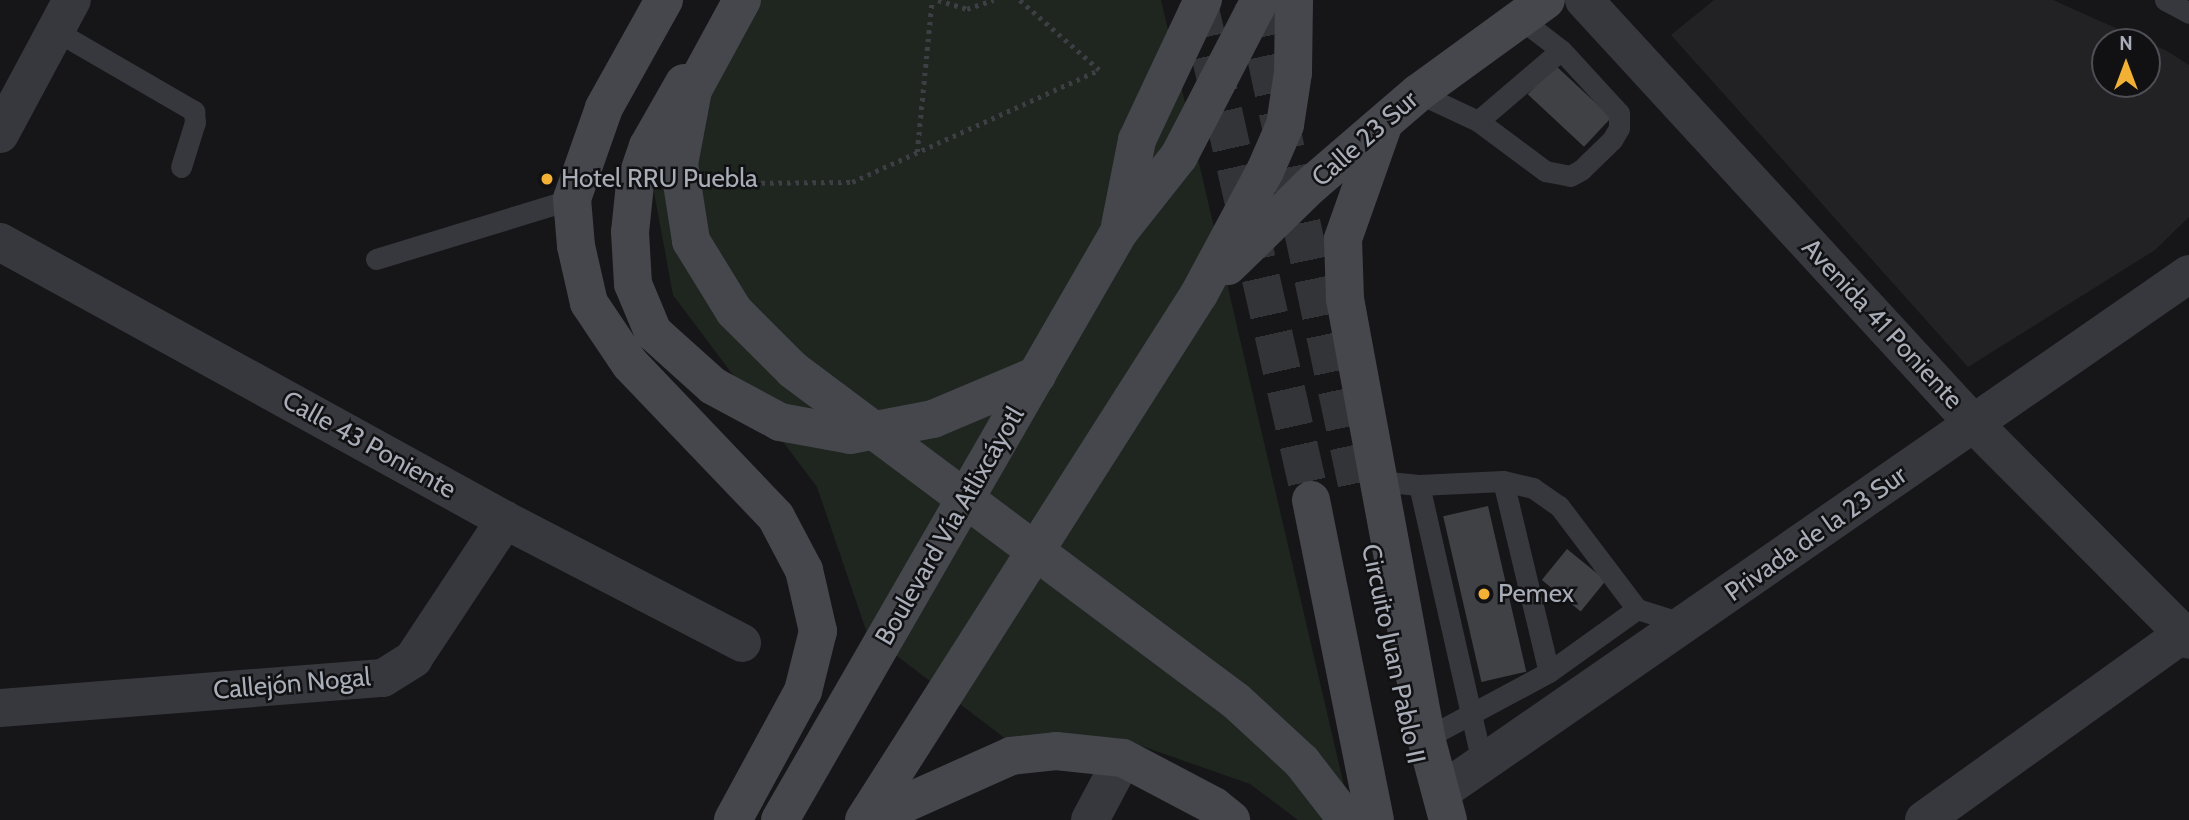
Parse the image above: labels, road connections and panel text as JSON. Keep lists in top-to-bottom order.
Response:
{
  "streets": {
    "main road": ["Calle 23 Sur", "Boulevard Vía Atlixcáyotl", "Circuito Juan Pablo II"],
    "street": [
      "Avenida 41 Poniente",
      "Calle 43 Poniente",
      "Privada de la 23 Sur",
      "Callejón Nogal"
    ]
  },
  "crossings": [
    ["Avenida 41 Poniente", "Privada de la 23 Sur"],
    ["Calle 43 Poniente", "Callejón Nogal"],
    ["Privada de la 23 Sur", "Circuito Juan Pablo II"]
  ],
  "places": ["Hotel RRU Puebla", "Pemex"],
  "north": "top"
}
